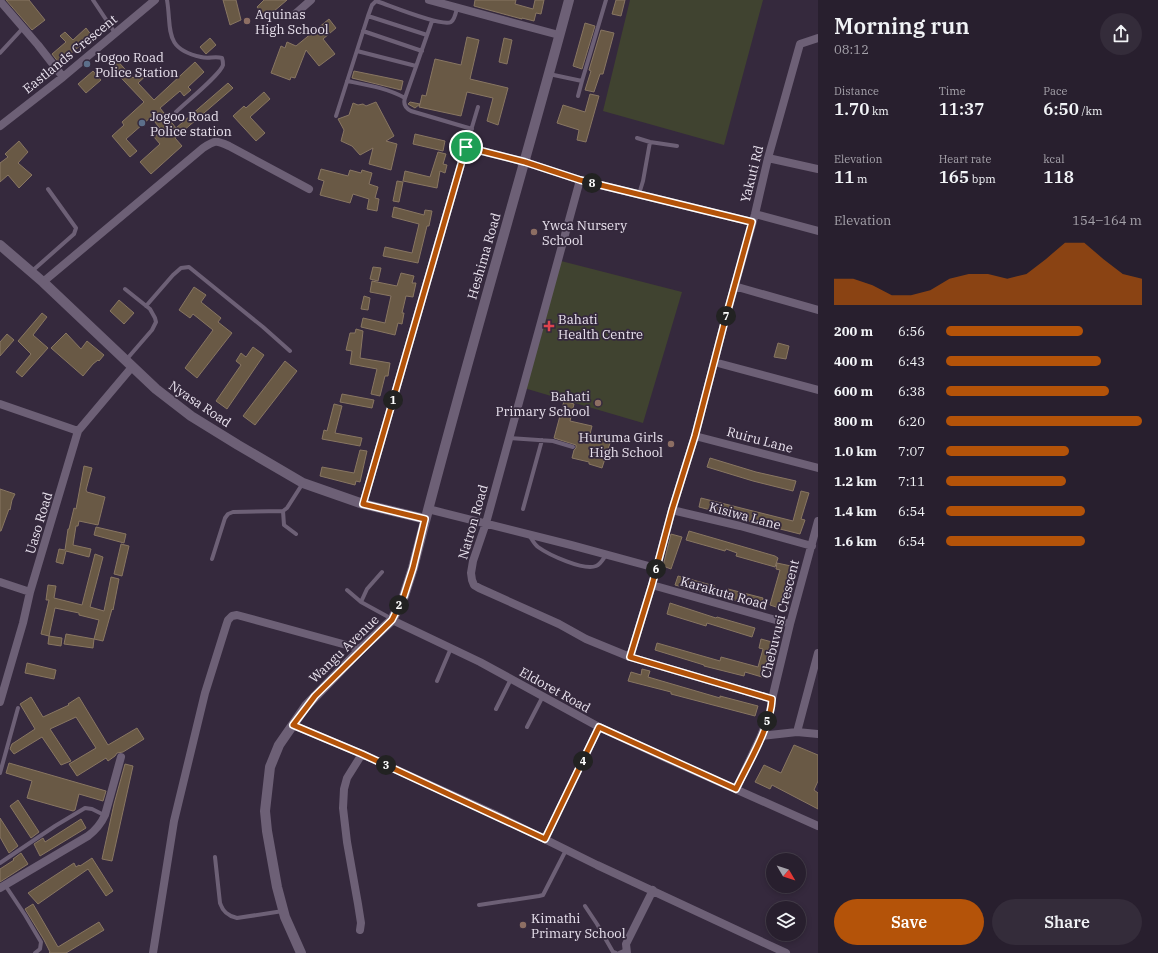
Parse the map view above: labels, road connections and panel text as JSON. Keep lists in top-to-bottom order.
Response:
{
  "streets": {
    "street": [
      "Eastlands Crescent",
      "Yakuti Rd",
      "Heshima Road",
      "Nyasa Road",
      "Ruiru Lane",
      "Kisiwa Lane",
      "Natron Road",
      "Uaso Road",
      "Karakuta Road",
      "Chebuvusi Crescent",
      "Wangu Avenue",
      "Eldoret Road"
    ]
  },
  "crossings": [
    ["Yakuti Rd", "Ruiru Lane"],
    ["Yakuti Rd", "Kisiwa Lane"],
    ["Yakuti Rd", "Natron Road"],
    ["Yakuti Rd", "Karakuta Road"],
    ["Heshima Road", "Nyasa Road"],
    ["Heshima Road", "Wangu Avenue"],
    ["Nyasa Road", "Uaso Road"],
    ["Nyasa Road", "Wangu Avenue"],
    ["Kisiwa Lane", "Chebuvusi Crescent"],
    ["Natron Road", "Chebuvusi Crescent"],
    ["Karakuta Road", "Chebuvusi Crescent"],
    ["Chebuvusi Crescent", "Eldoret Road"],
    ["Wangu Avenue", "Eldoret Road"]
  ],
  "places": {
    "other": [
      "Aquinas High School",
      "Jogoo Road Police Station",
      "Jogoo Road Police station",
      "Ywca Nursery School",
      "Bahati Primary School",
      "Huruma Girls High School",
      "Kimathi Primary School"
    ],
    "health": ["Bahati Health Centre"]
  },
  "north": "bottom right",
  "page": {
    "heading": ["Morning run", "08:12"],
    "stats": [
      ["Distance", "1.70 km"],
      ["Time", "11:37"],
      ["Pace", "6:50 /km"],
      ["Elevation", "11 m"],
      ["Heart rate", "165 bpm"],
      ["kcal", "118"]
    ],
    "pins": [
      "8",
      "7",
      "1",
      "6",
      "2",
      "5",
      "4",
      "3"
    ],
    "chart": ["Elevation", "154–164 m"],
    "list": [
      {
        "name": "200 m",
        "note": "6:56"
      },
      {
        "name": "400 m",
        "note": "6:43"
      },
      {
        "name": "600 m",
        "note": "6:38"
      },
      {
        "name": "800 m",
        "note": "6:20"
      },
      {
        "name": "1.0 km",
        "note": "7:07"
      },
      {
        "name": "1.2 km",
        "note": "7:11"
      },
      {
        "name": "1.4 km",
        "note": "6:54"
      },
      {
        "name": "1.6 km",
        "note": "6:54"
      }
    ],
    "buttons": ["Save", "Share"]
  }
}
